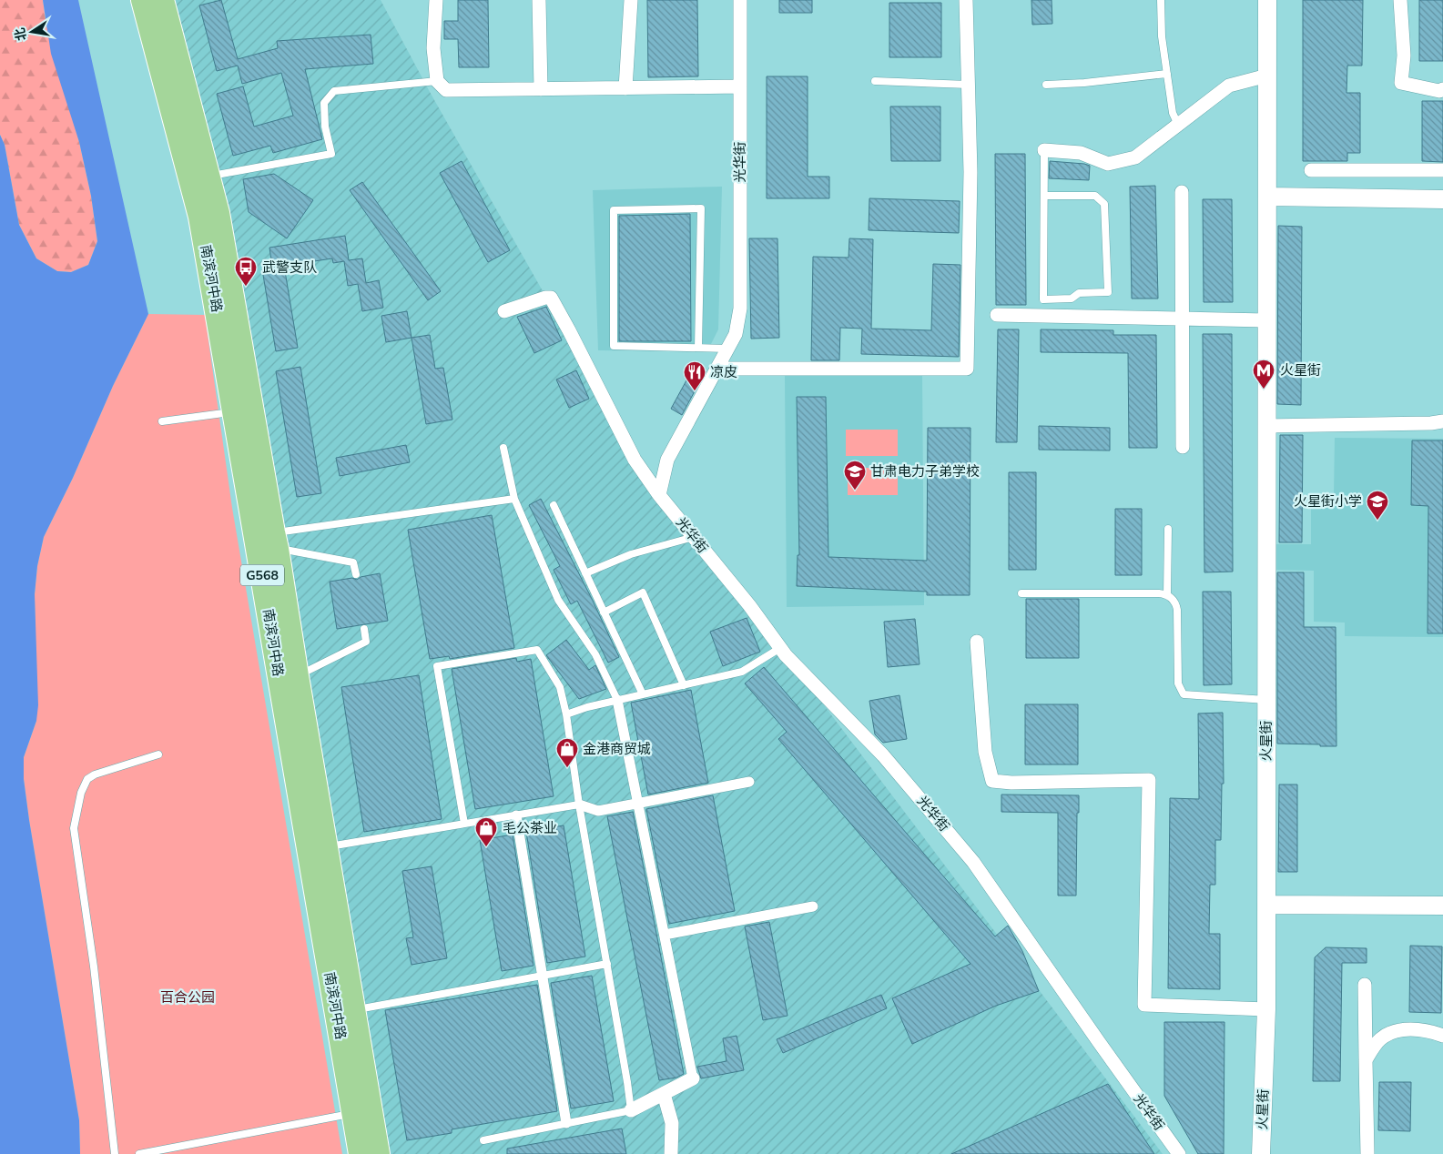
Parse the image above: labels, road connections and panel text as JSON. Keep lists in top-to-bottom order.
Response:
{
  "streets": {
    "highway": ["南滨河中路", "G568"],
    "street": ["光华街", "火星街"]
  },
  "parks": ["百合公园"],
  "places": {
    "bus stop": ["武警支队"],
    "metro station": ["火星街"],
    "restaurant": ["凉皮"],
    "school or university": ["甘肃电力子弟学校", "火星街小学"],
    "shop": ["金港商贸城", "毛公茶业"]
  },
  "north": "left"
}
